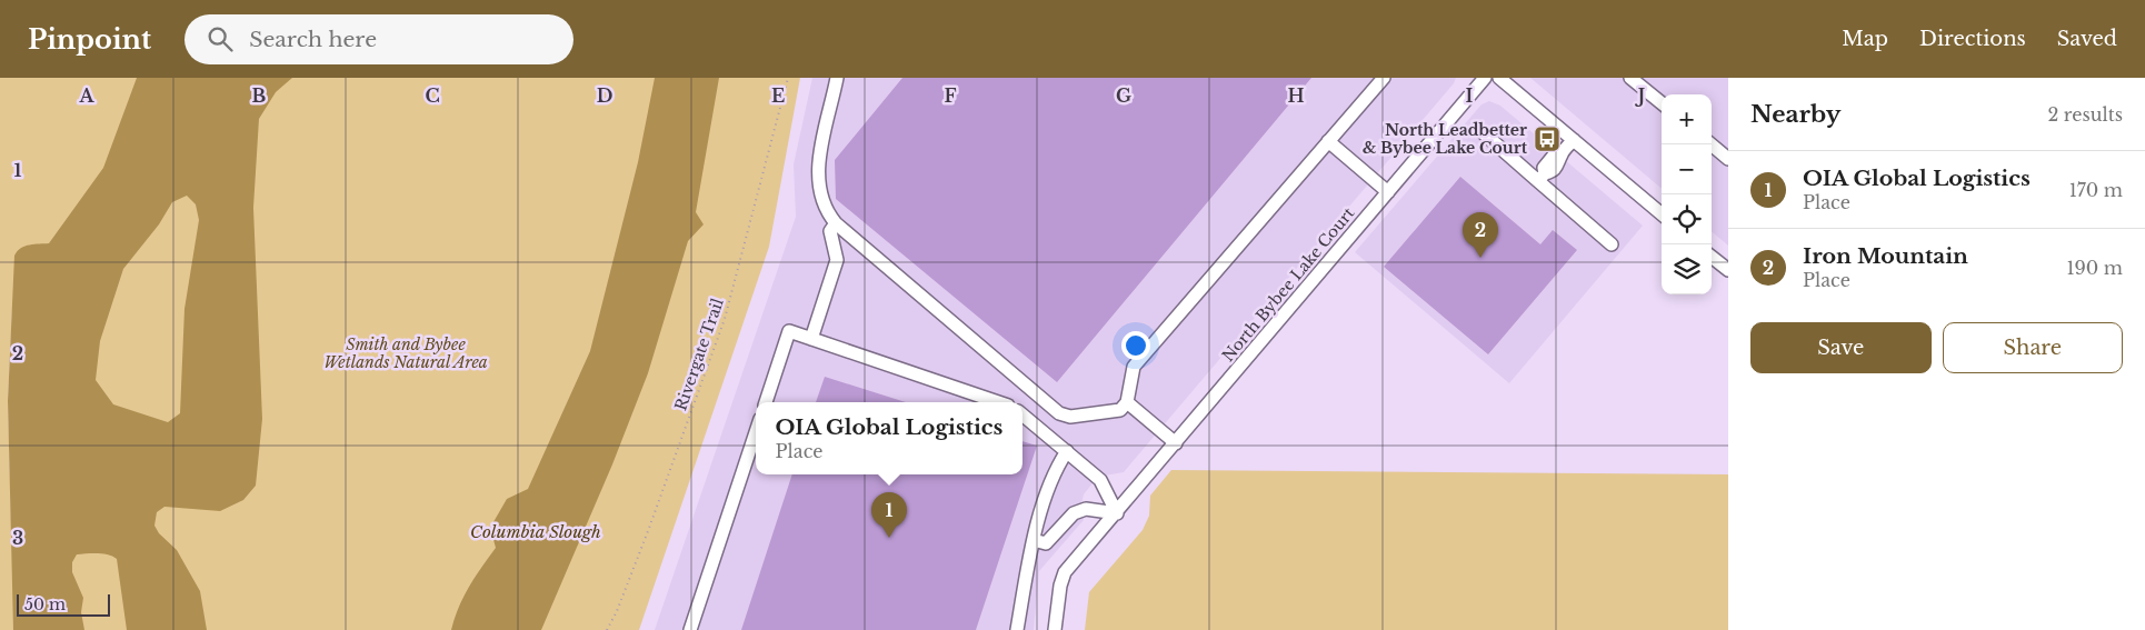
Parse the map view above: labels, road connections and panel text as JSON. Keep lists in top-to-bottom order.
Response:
{
  "streets": {
    "street": ["North Bybee Lake Court"],
    "path": ["Rivergate Trail"]
  },
  "water": ["Columbia Slough"],
  "parks": ["Smith and Bybee Wetlands Natural Area"],
  "places": {
    "bus stop": ["North Leadbetter & Bybee Lake Court"]
  },
  "scale_bar": "50 m",
  "page": {
    "header": "Pinpoint",
    "search": "Search here",
    "nav": ["Map", "Directions", "Saved"],
    "heading": ["Nearby", "2 results"],
    "map_buttons": ["+", "−"],
    "list": [
      {
        "mark": "1",
        "name": "OIA Global Logistics",
        "note": "Place",
        "value": "170 m"
      },
      {
        "mark": "2",
        "name": "Iron Mountain",
        "note": "Place",
        "value": "190 m"
      }
    ],
    "pins": ["2", "1"],
    "buttons": ["Save", "Share"],
    "popup": ["OIA Global Logistics", "Place"],
    "scale": "50 m"
  },
  "grid": {
    "columns": [
      "A",
      "B",
      "C",
      "D",
      "E",
      "F",
      "G",
      "H",
      "I",
      "J"
    ],
    "rows": ["1", "2", "3"]
  }
}
